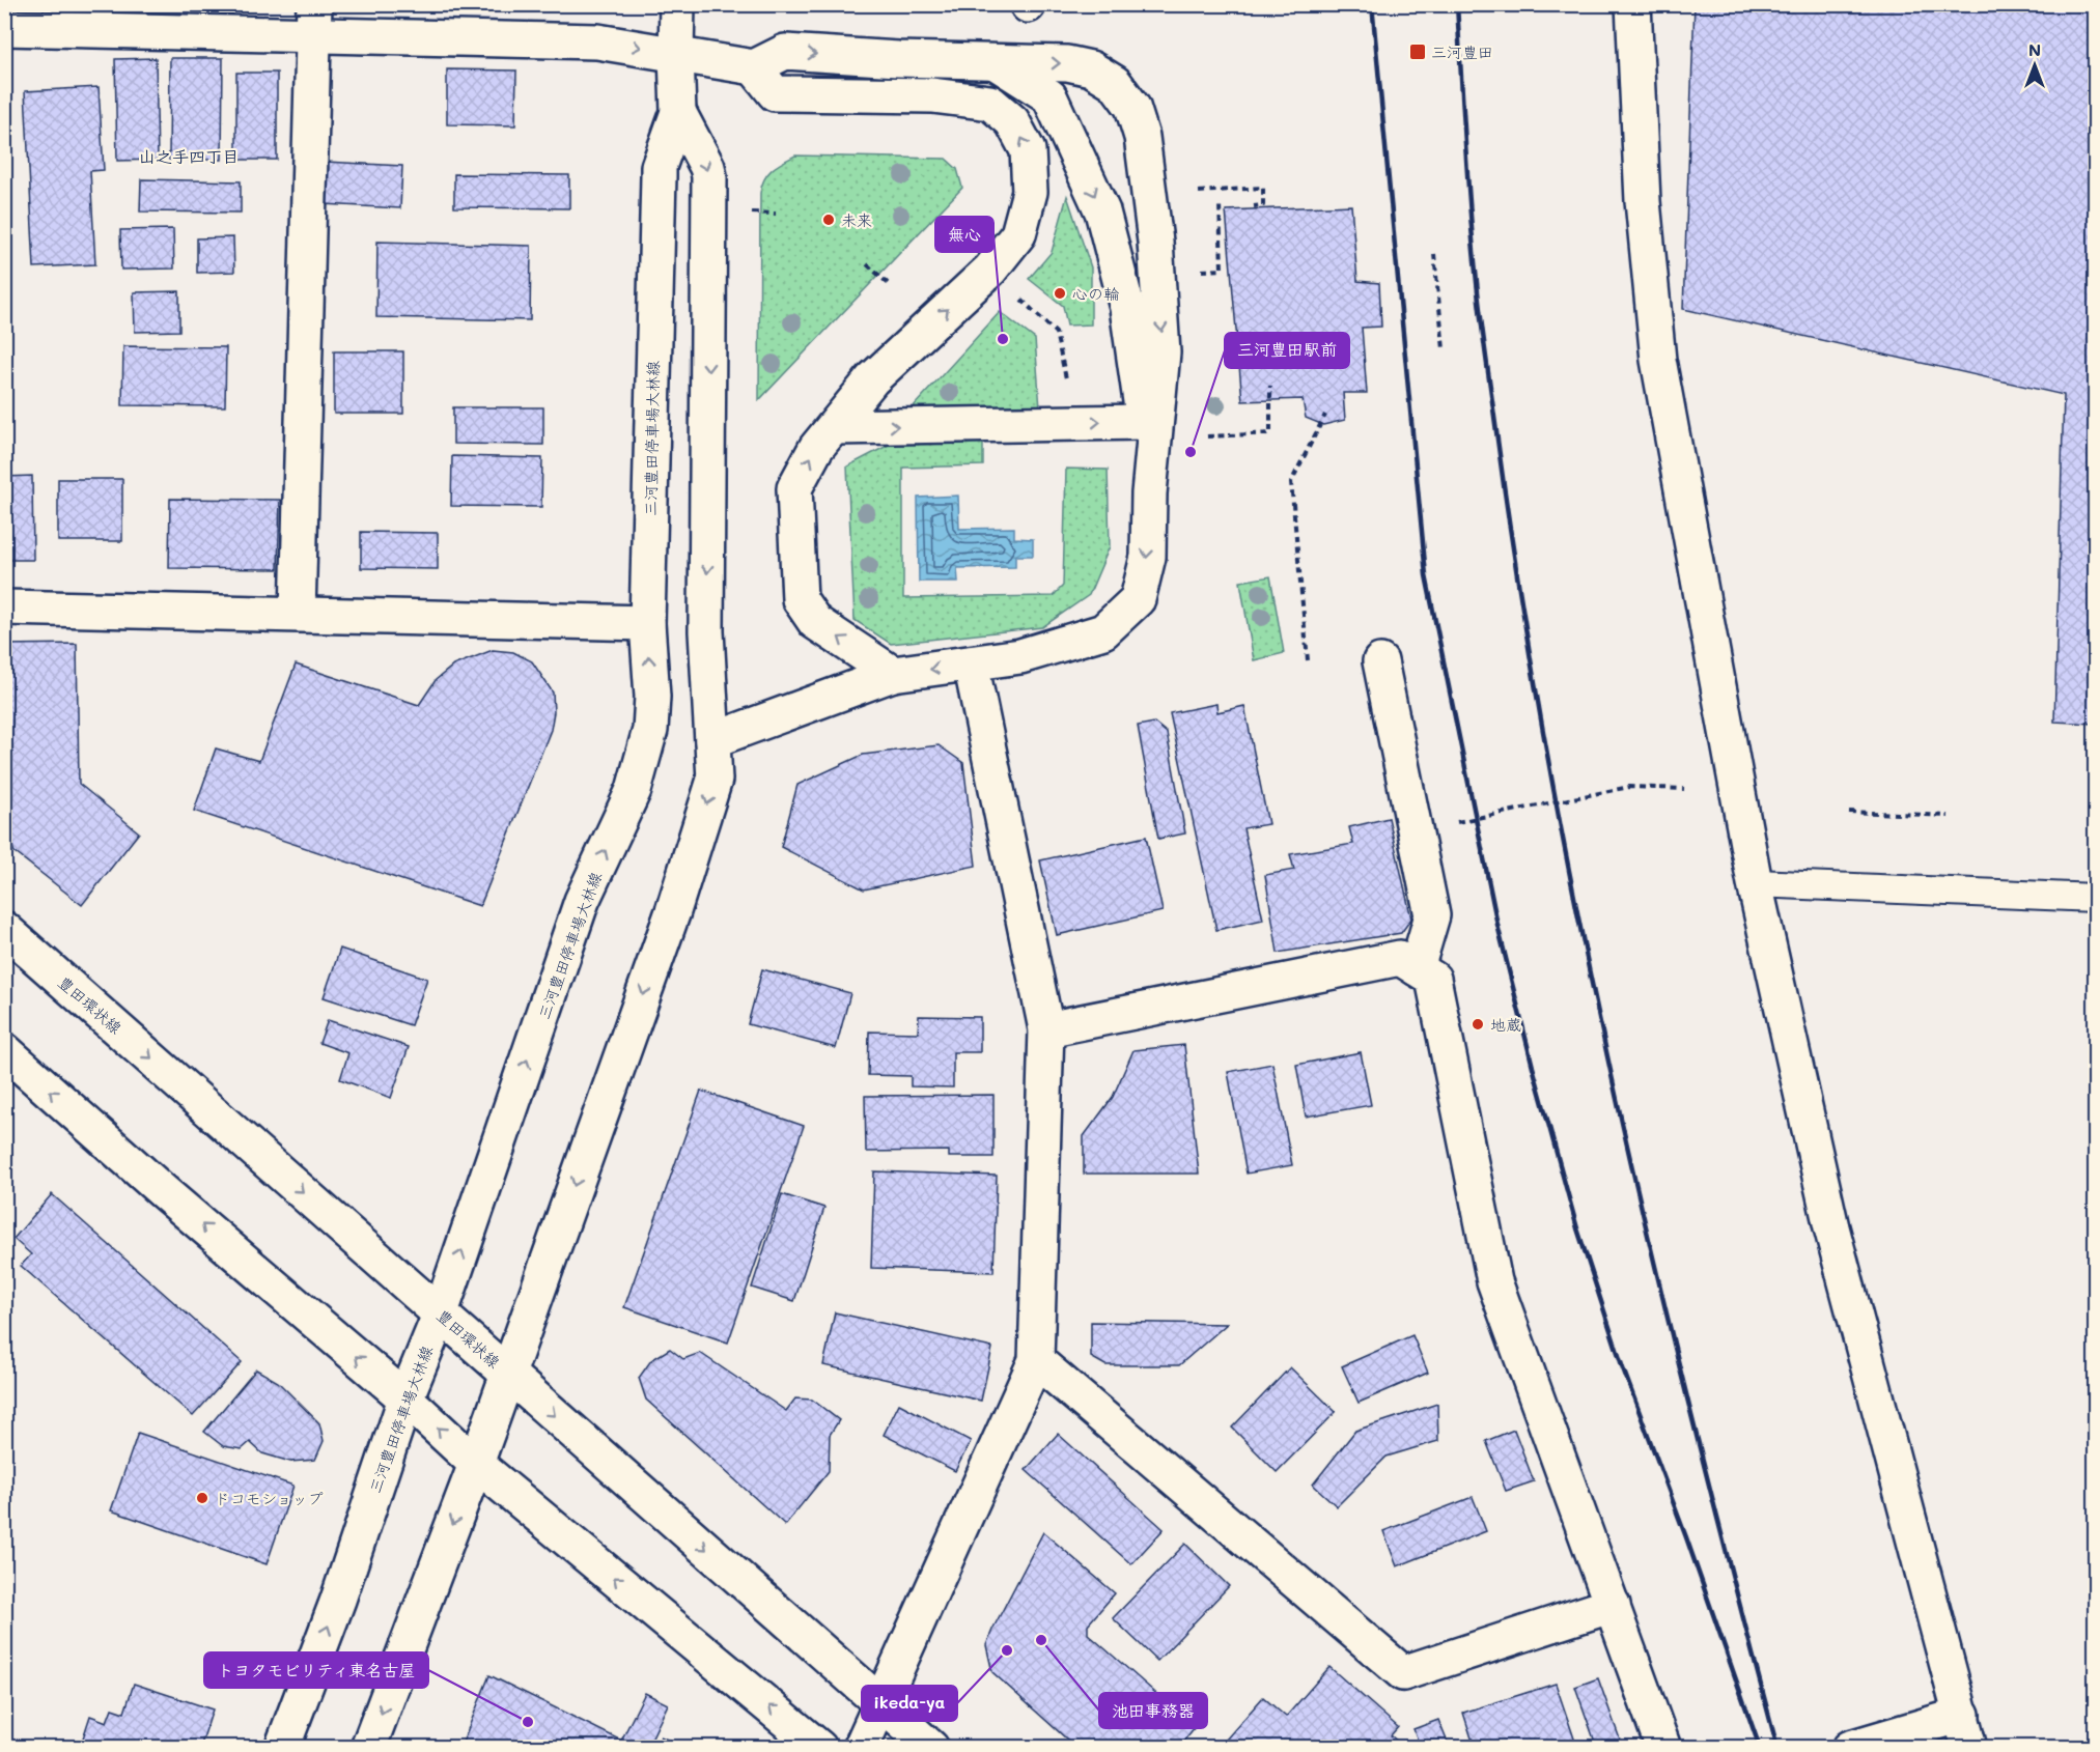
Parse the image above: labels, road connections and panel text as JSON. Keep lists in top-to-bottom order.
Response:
{
  "streets": {
    "street": ["三河豊田停車場大林線", "豊田環状線"]
  },
  "crossings": [
    ["三河豊田停車場大林線", "豊田環状線"]
  ],
  "districts": ["山之手四丁目"],
  "places": {
    "transit": ["三河豊田"],
    "other": [
      "未来",
      "心の輪",
      "無心",
      "三河豊田駅前",
      "地蔵",
      "ドコモショップ",
      "池田事務器",
      "ikeda-ya",
      "トヨタモビリティ東名古屋"
    ]
  },
  "north": "top"
}
